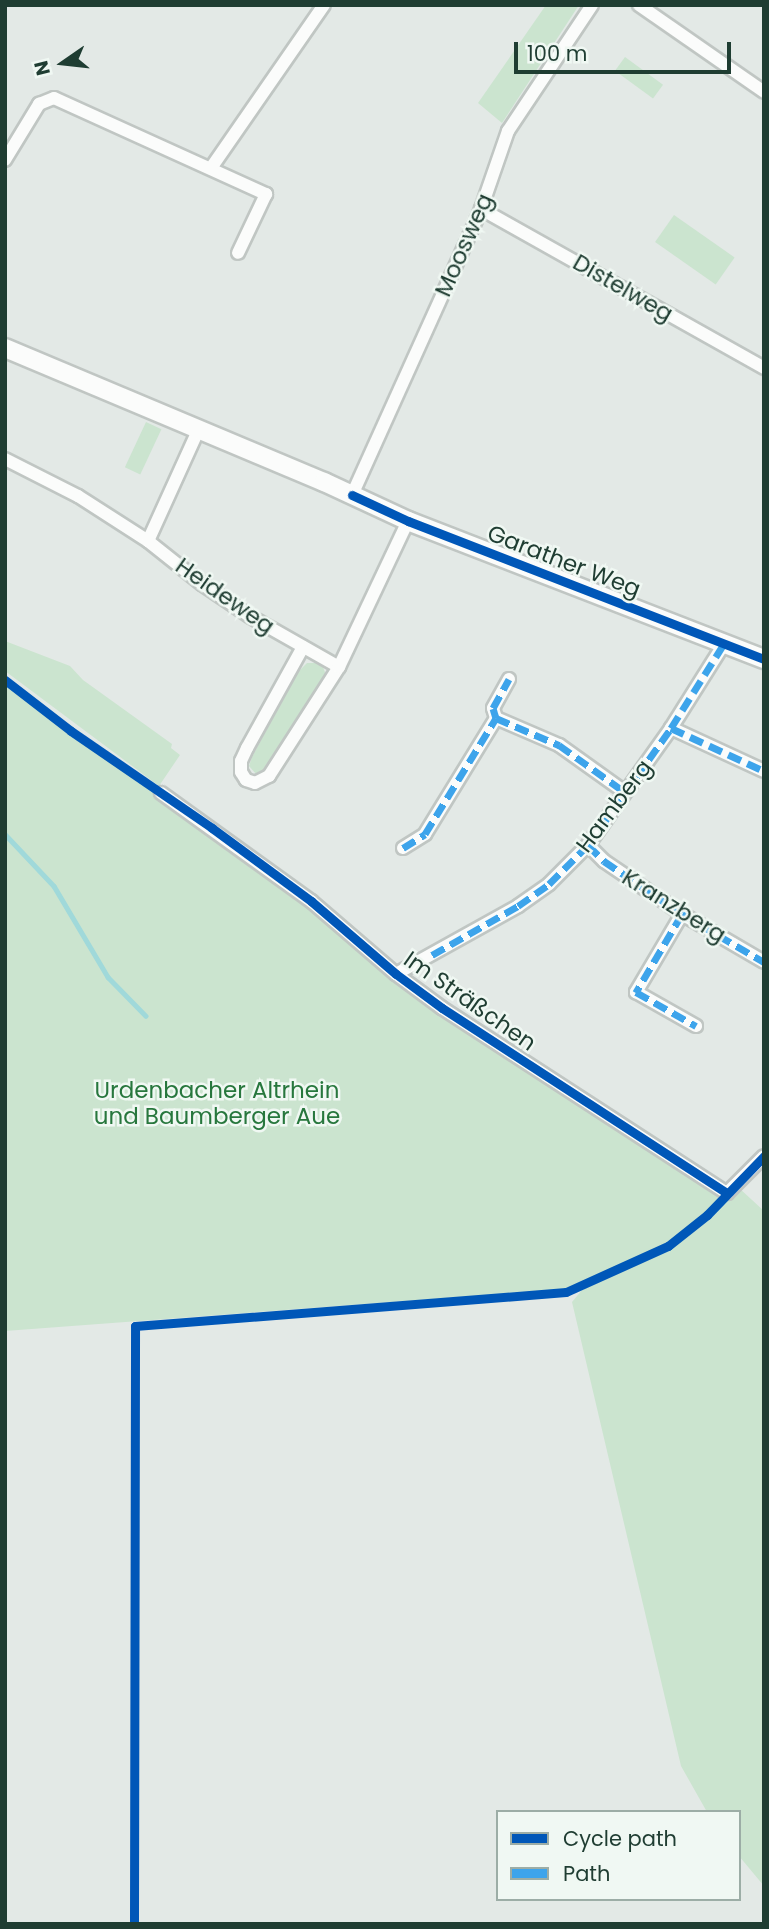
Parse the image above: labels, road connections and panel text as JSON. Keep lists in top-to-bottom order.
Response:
{
  "streets": {
    "street": [
      "Moosweg",
      "Distelweg",
      "Garather Weg",
      "Heideweg",
      "Hamberg",
      "Kranzberg",
      "Im Sträßchen"
    ]
  },
  "crossings": [
    ["Moosweg", "Distelweg"],
    ["Moosweg", "Garather Weg"],
    ["Garather Weg", "Hamberg"],
    ["Hamberg", "Kranzberg"],
    ["Hamberg", "Im Sträßchen"]
  ],
  "parks": ["Urdenbacher Altrhein und Baumberger Aue"],
  "legend": ["Cycle path", "Path"],
  "scale_bar": "100 m",
  "north": "left"
}
